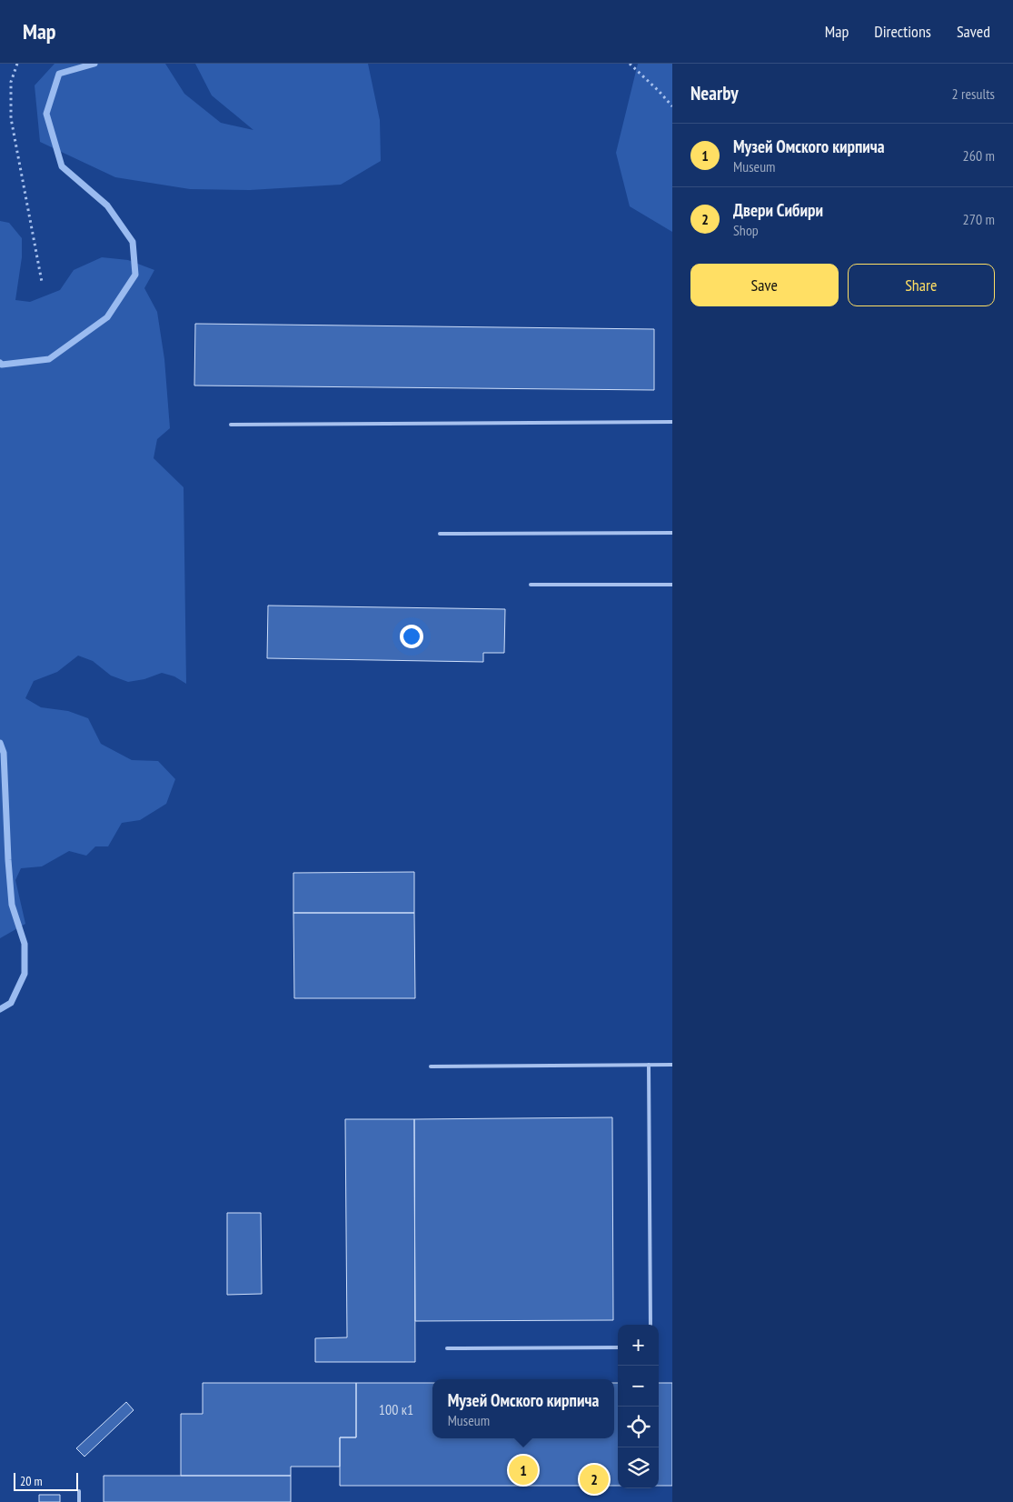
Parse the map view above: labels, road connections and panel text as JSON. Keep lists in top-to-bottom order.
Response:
{
  "house_numbers": ["100 к1"],
  "scale_bar": "20 m",
  "page": {
    "header": "Map",
    "nav": ["Map", "Directions", "Saved"],
    "heading": ["Nearby", "2 results"],
    "list": [
      {
        "mark": "1",
        "name": "Музей Омского кирпича",
        "note": "Museum",
        "value": "260 m"
      },
      {
        "mark": "2",
        "name": "Двери Сибири",
        "note": "Shop",
        "value": "270 m"
      }
    ],
    "buttons": ["Save", "Share"],
    "map_buttons": ["+", "−"],
    "popup": ["Музей Омского кирпича", "Museum"],
    "pins": ["1", "2"],
    "scale": "20 m"
  }
}
